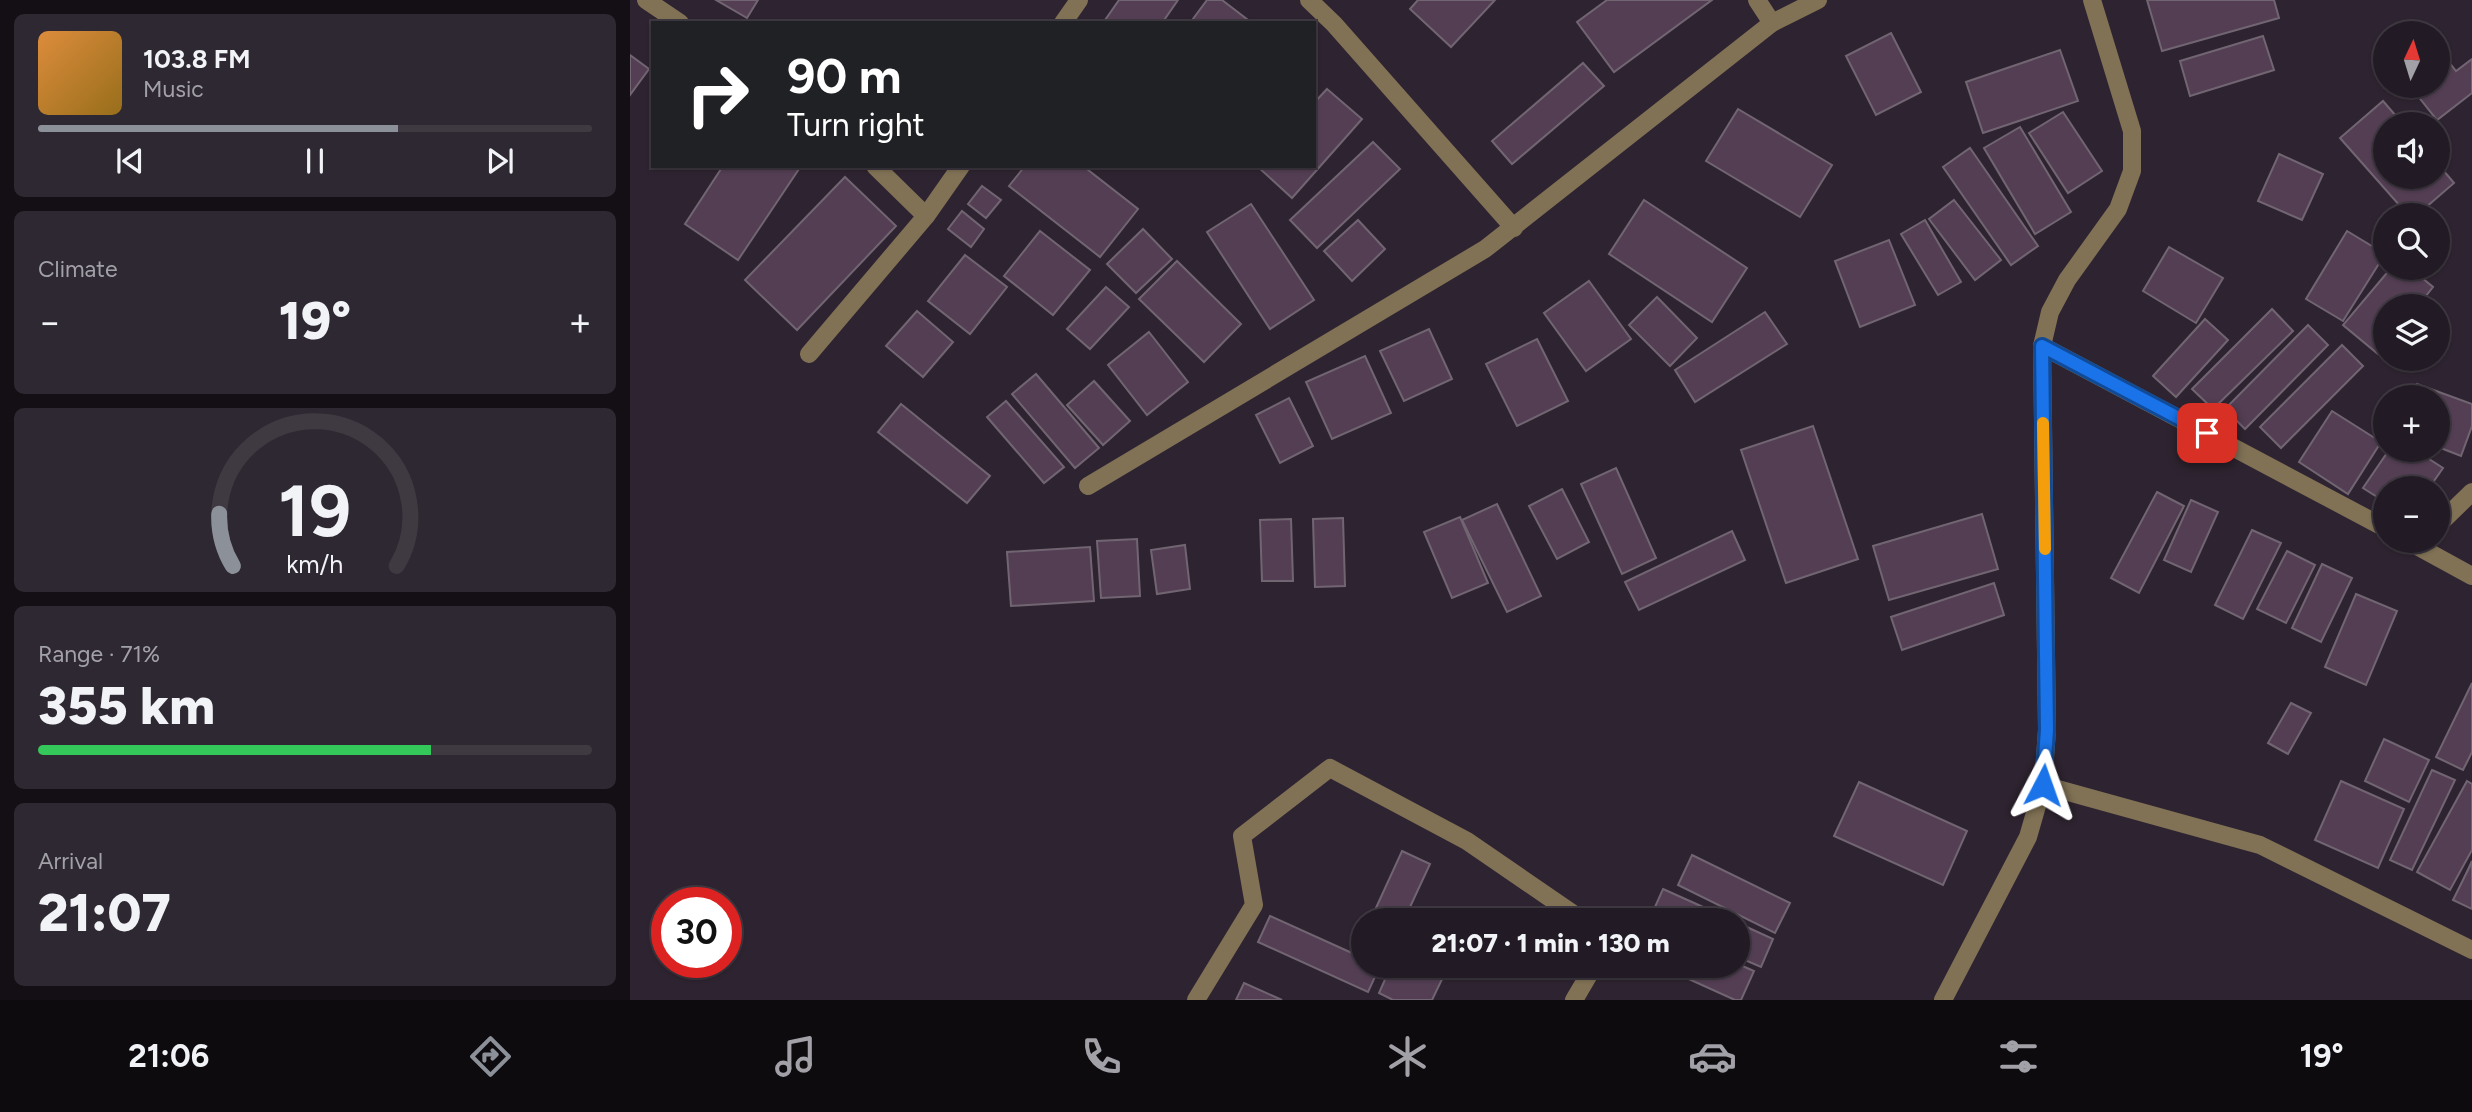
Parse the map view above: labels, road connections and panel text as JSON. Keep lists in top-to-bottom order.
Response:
{
  "north": "top",
  "page": {
    "map_buttons": ["+", "−"],
    "turn": ["90 m", "Turn right"],
    "song": ["103.8 FM", "Music"],
    "tile": [
      "Climate",
      ["Range · 71%", "355 km"],
      ["Arrival", "21:07"]
    ],
    "heat": ["−", "19°", "+"],
    "limit": "30",
    "trip": "21:07 · 1 min · 130 m",
    "tabs": ["21:06", "19°"],
    "gauge": ["19", "km/h"]
  }
}
